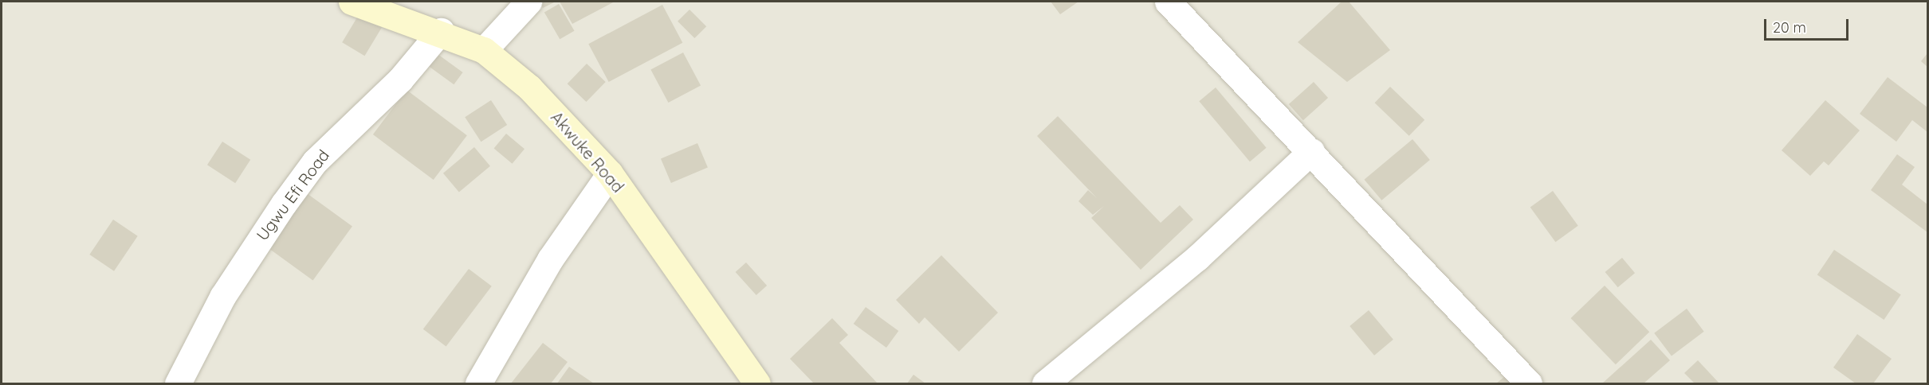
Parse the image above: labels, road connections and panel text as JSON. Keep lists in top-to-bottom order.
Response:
{
  "streets": {
    "main road": ["Akwuke Road"],
    "street": ["Ugwu Efi Road"]
  },
  "crossings": [
    ["Akwuke Road", "Ugwu Efi Road"]
  ],
  "scale_bar": "20 m"
}
